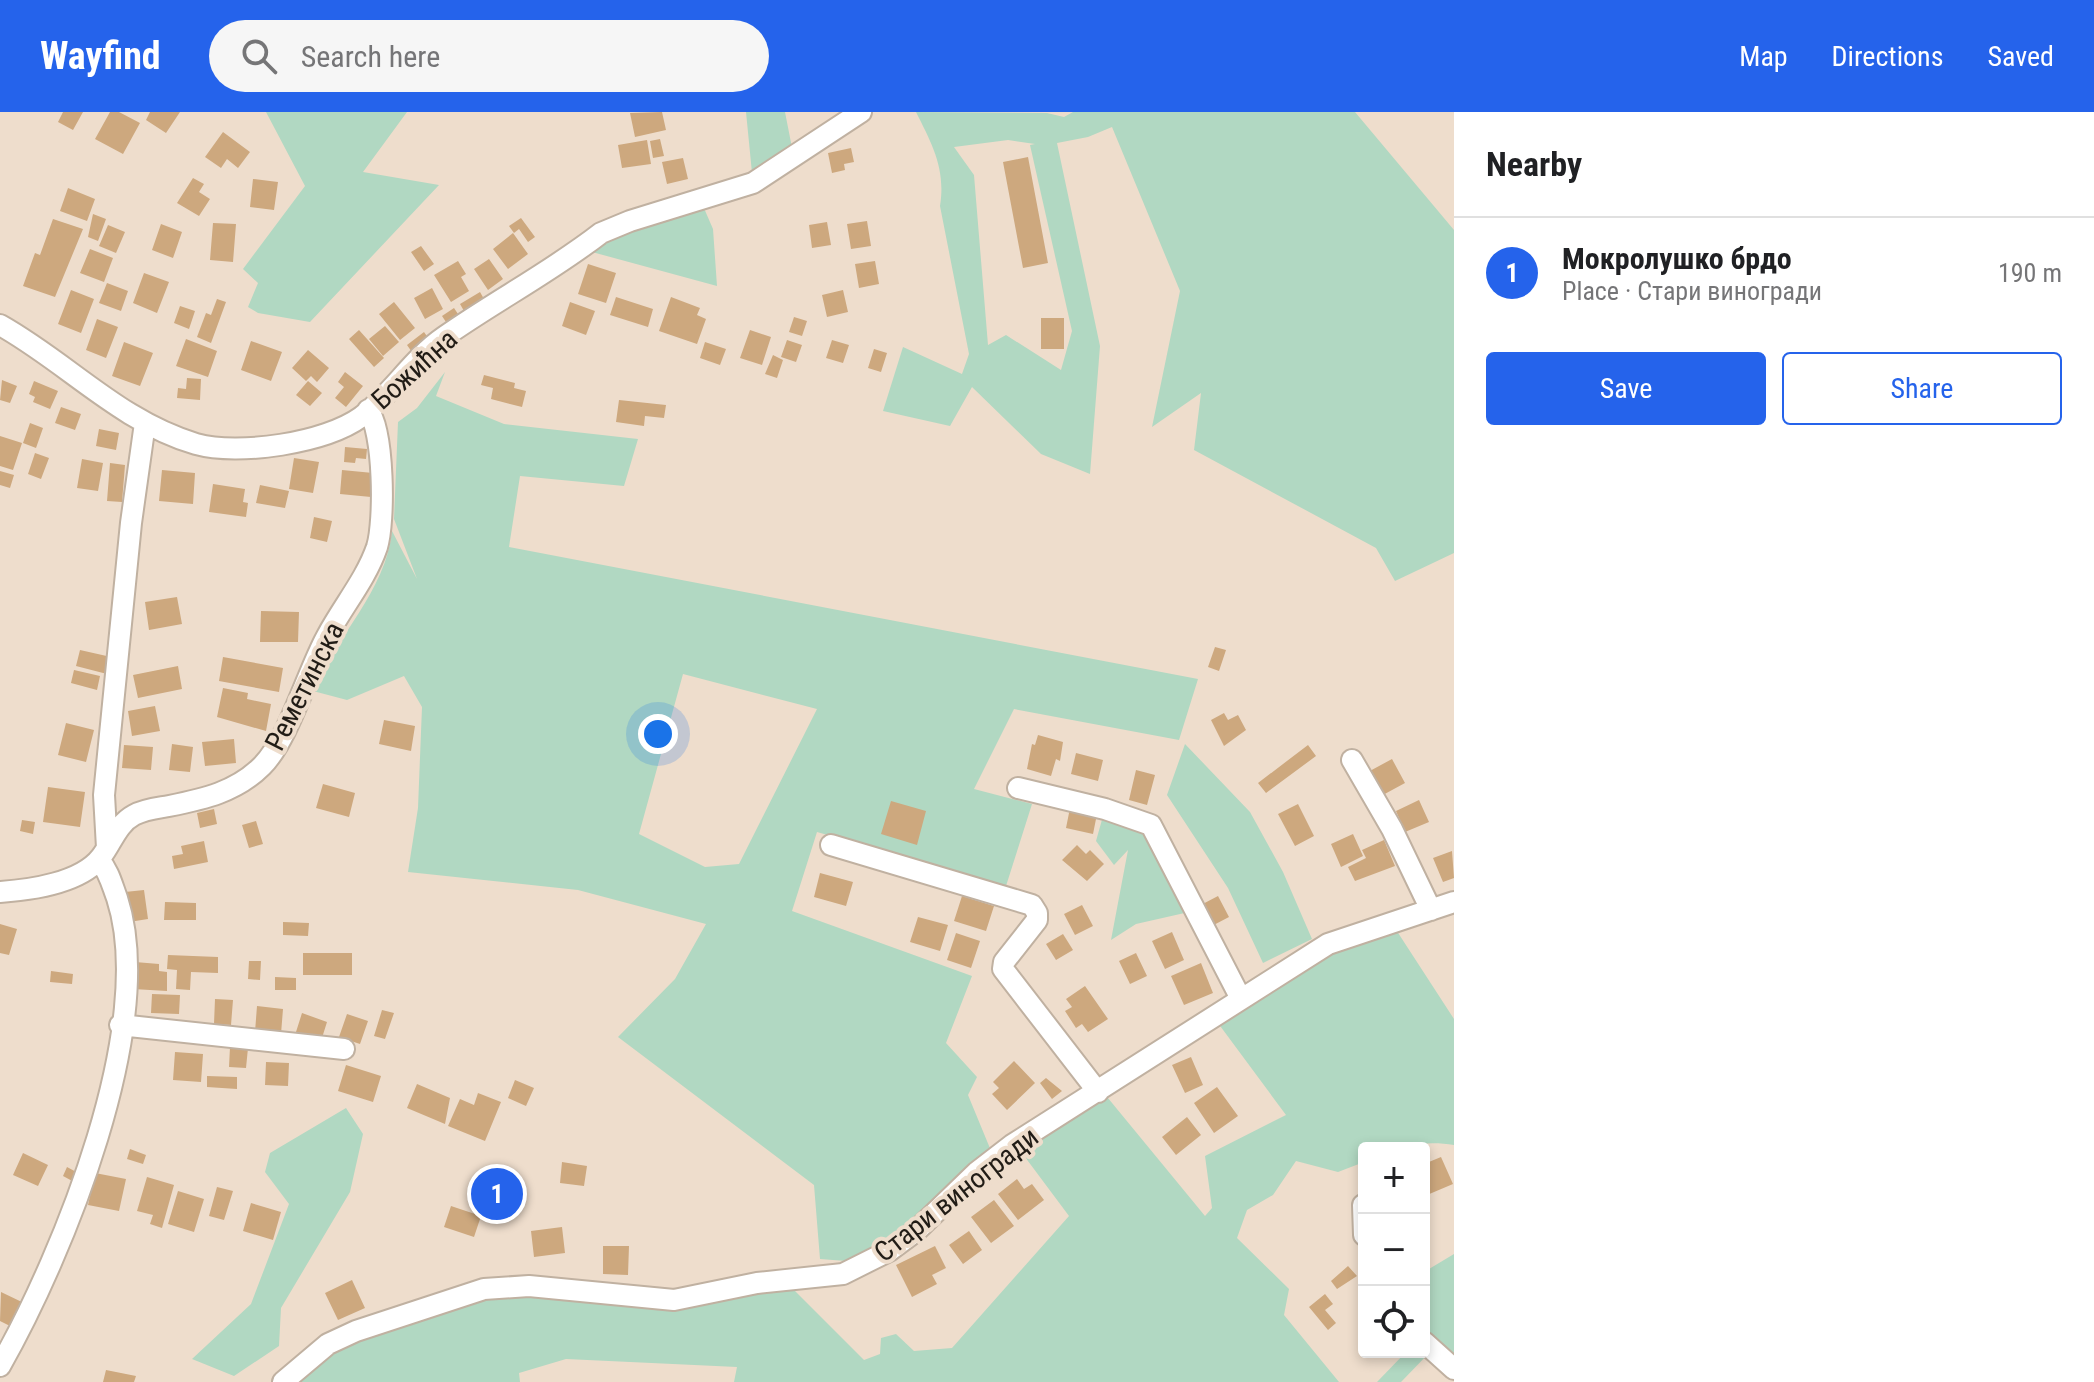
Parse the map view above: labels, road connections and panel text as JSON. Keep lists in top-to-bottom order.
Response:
{
  "streets": {
    "street": ["Божићна", "Реметинска", "Стари виногради"]
  },
  "crossings": [
    ["Божићна", "Реметинска"]
  ],
  "page": {
    "header": "Wayfind",
    "search": "Search here",
    "nav": ["Map", "Directions", "Saved"],
    "heading": "Nearby",
    "list": [
      {
        "mark": "1",
        "name": "Мокролушко брдо",
        "note": "Place · Стари виногради",
        "value": "190 m"
      }
    ],
    "buttons": ["Save", "Share"],
    "map_buttons": ["+", "−"],
    "pins": "1"
  }
}
